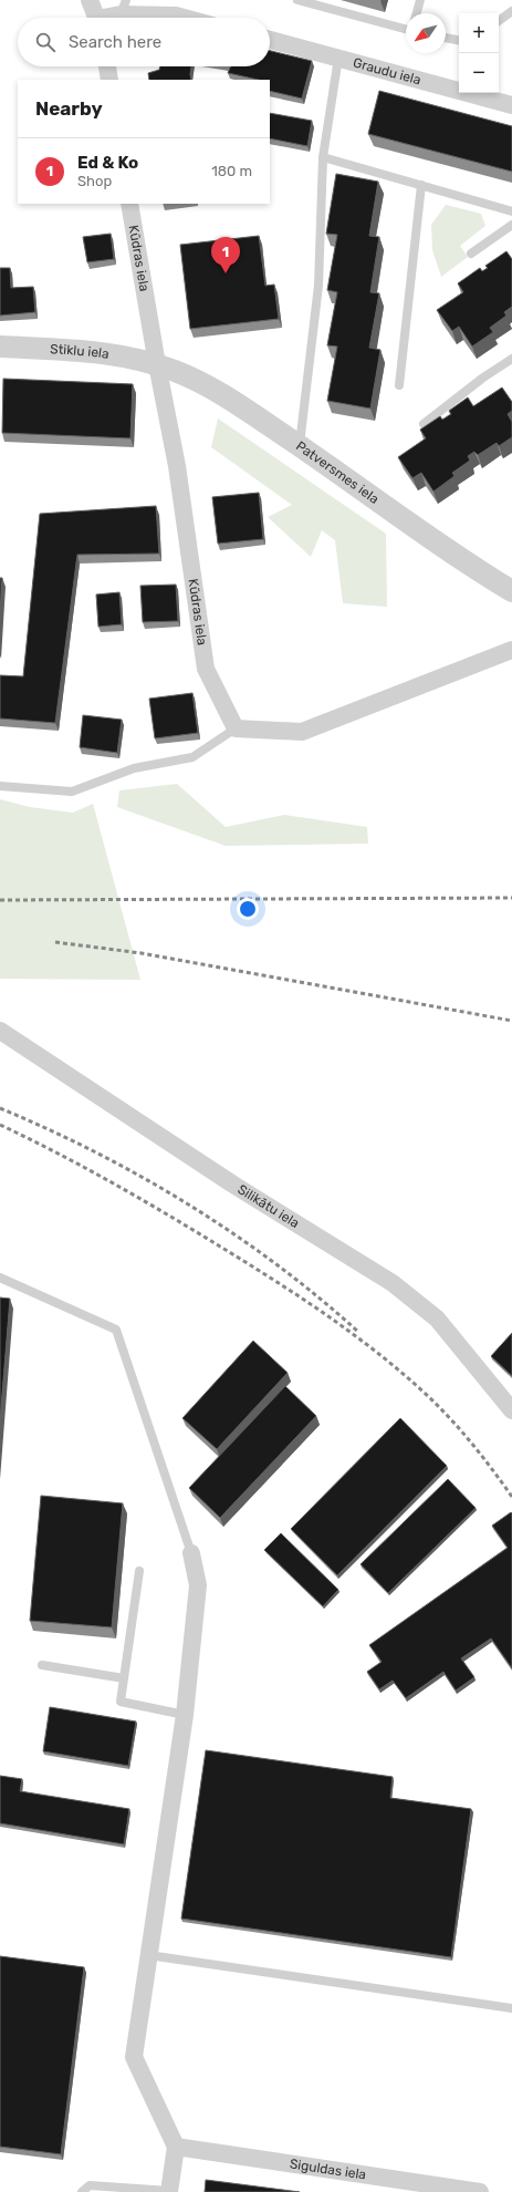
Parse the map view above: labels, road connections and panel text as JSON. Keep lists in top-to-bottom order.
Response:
{
  "streets": {
    "street": [
      "Graudu iela",
      "Kūdras iela",
      "Stiklu iela",
      "Patversmes iela",
      "Silikātu iela",
      "Siguldas iela"
    ]
  },
  "crossings": [
    ["Kūdras iela", "Stiklu iela"],
    ["Kūdras iela", "Patversmes iela"],
    ["Stiklu iela", "Patversmes iela"]
  ],
  "north": "bottom left",
  "page": {
    "map_buttons": ["+", "−"],
    "search": "Search here",
    "heading": "Nearby",
    "list": [
      {
        "mark": "1",
        "name": "Ed & Ko",
        "note": "Shop",
        "value": "180 m"
      }
    ],
    "pins": "1"
  }
}
